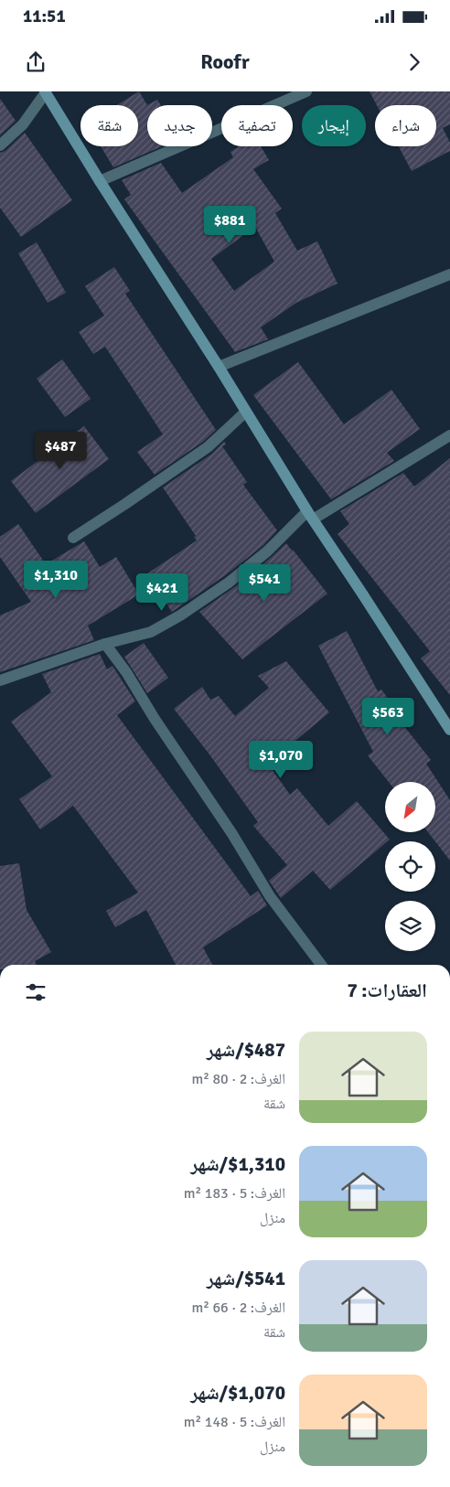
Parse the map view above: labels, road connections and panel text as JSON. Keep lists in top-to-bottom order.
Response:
{
  "north": "bottom left",
  "page": {
    "status": "11:51",
    "header": "Roofr",
    "chip": [
      "شراء",
      "إيجار",
      "تصفية",
      "جديد",
      "شقة"
    ],
    "price": [
      "$881",
      "$487",
      "$1,310",
      "$541",
      "$421",
      "$563",
      "$1,070"
    ],
    "heading": "العقارات: 7",
    "list": [
      {
        "name": "$487/شهر",
        "note": "الغرف: 2 · 80 m² · شقة"
      },
      {
        "name": "$1,310/شهر",
        "note": "الغرف: 5 · 183 m² · منزل"
      },
      {
        "name": "$541/شهر",
        "note": "الغرف: 2 · 66 m² · شقة"
      },
      {
        "name": "$1,070/شهر",
        "note": "الغرف: 5 · 148 m² · منزل"
      }
    ]
  }
}
